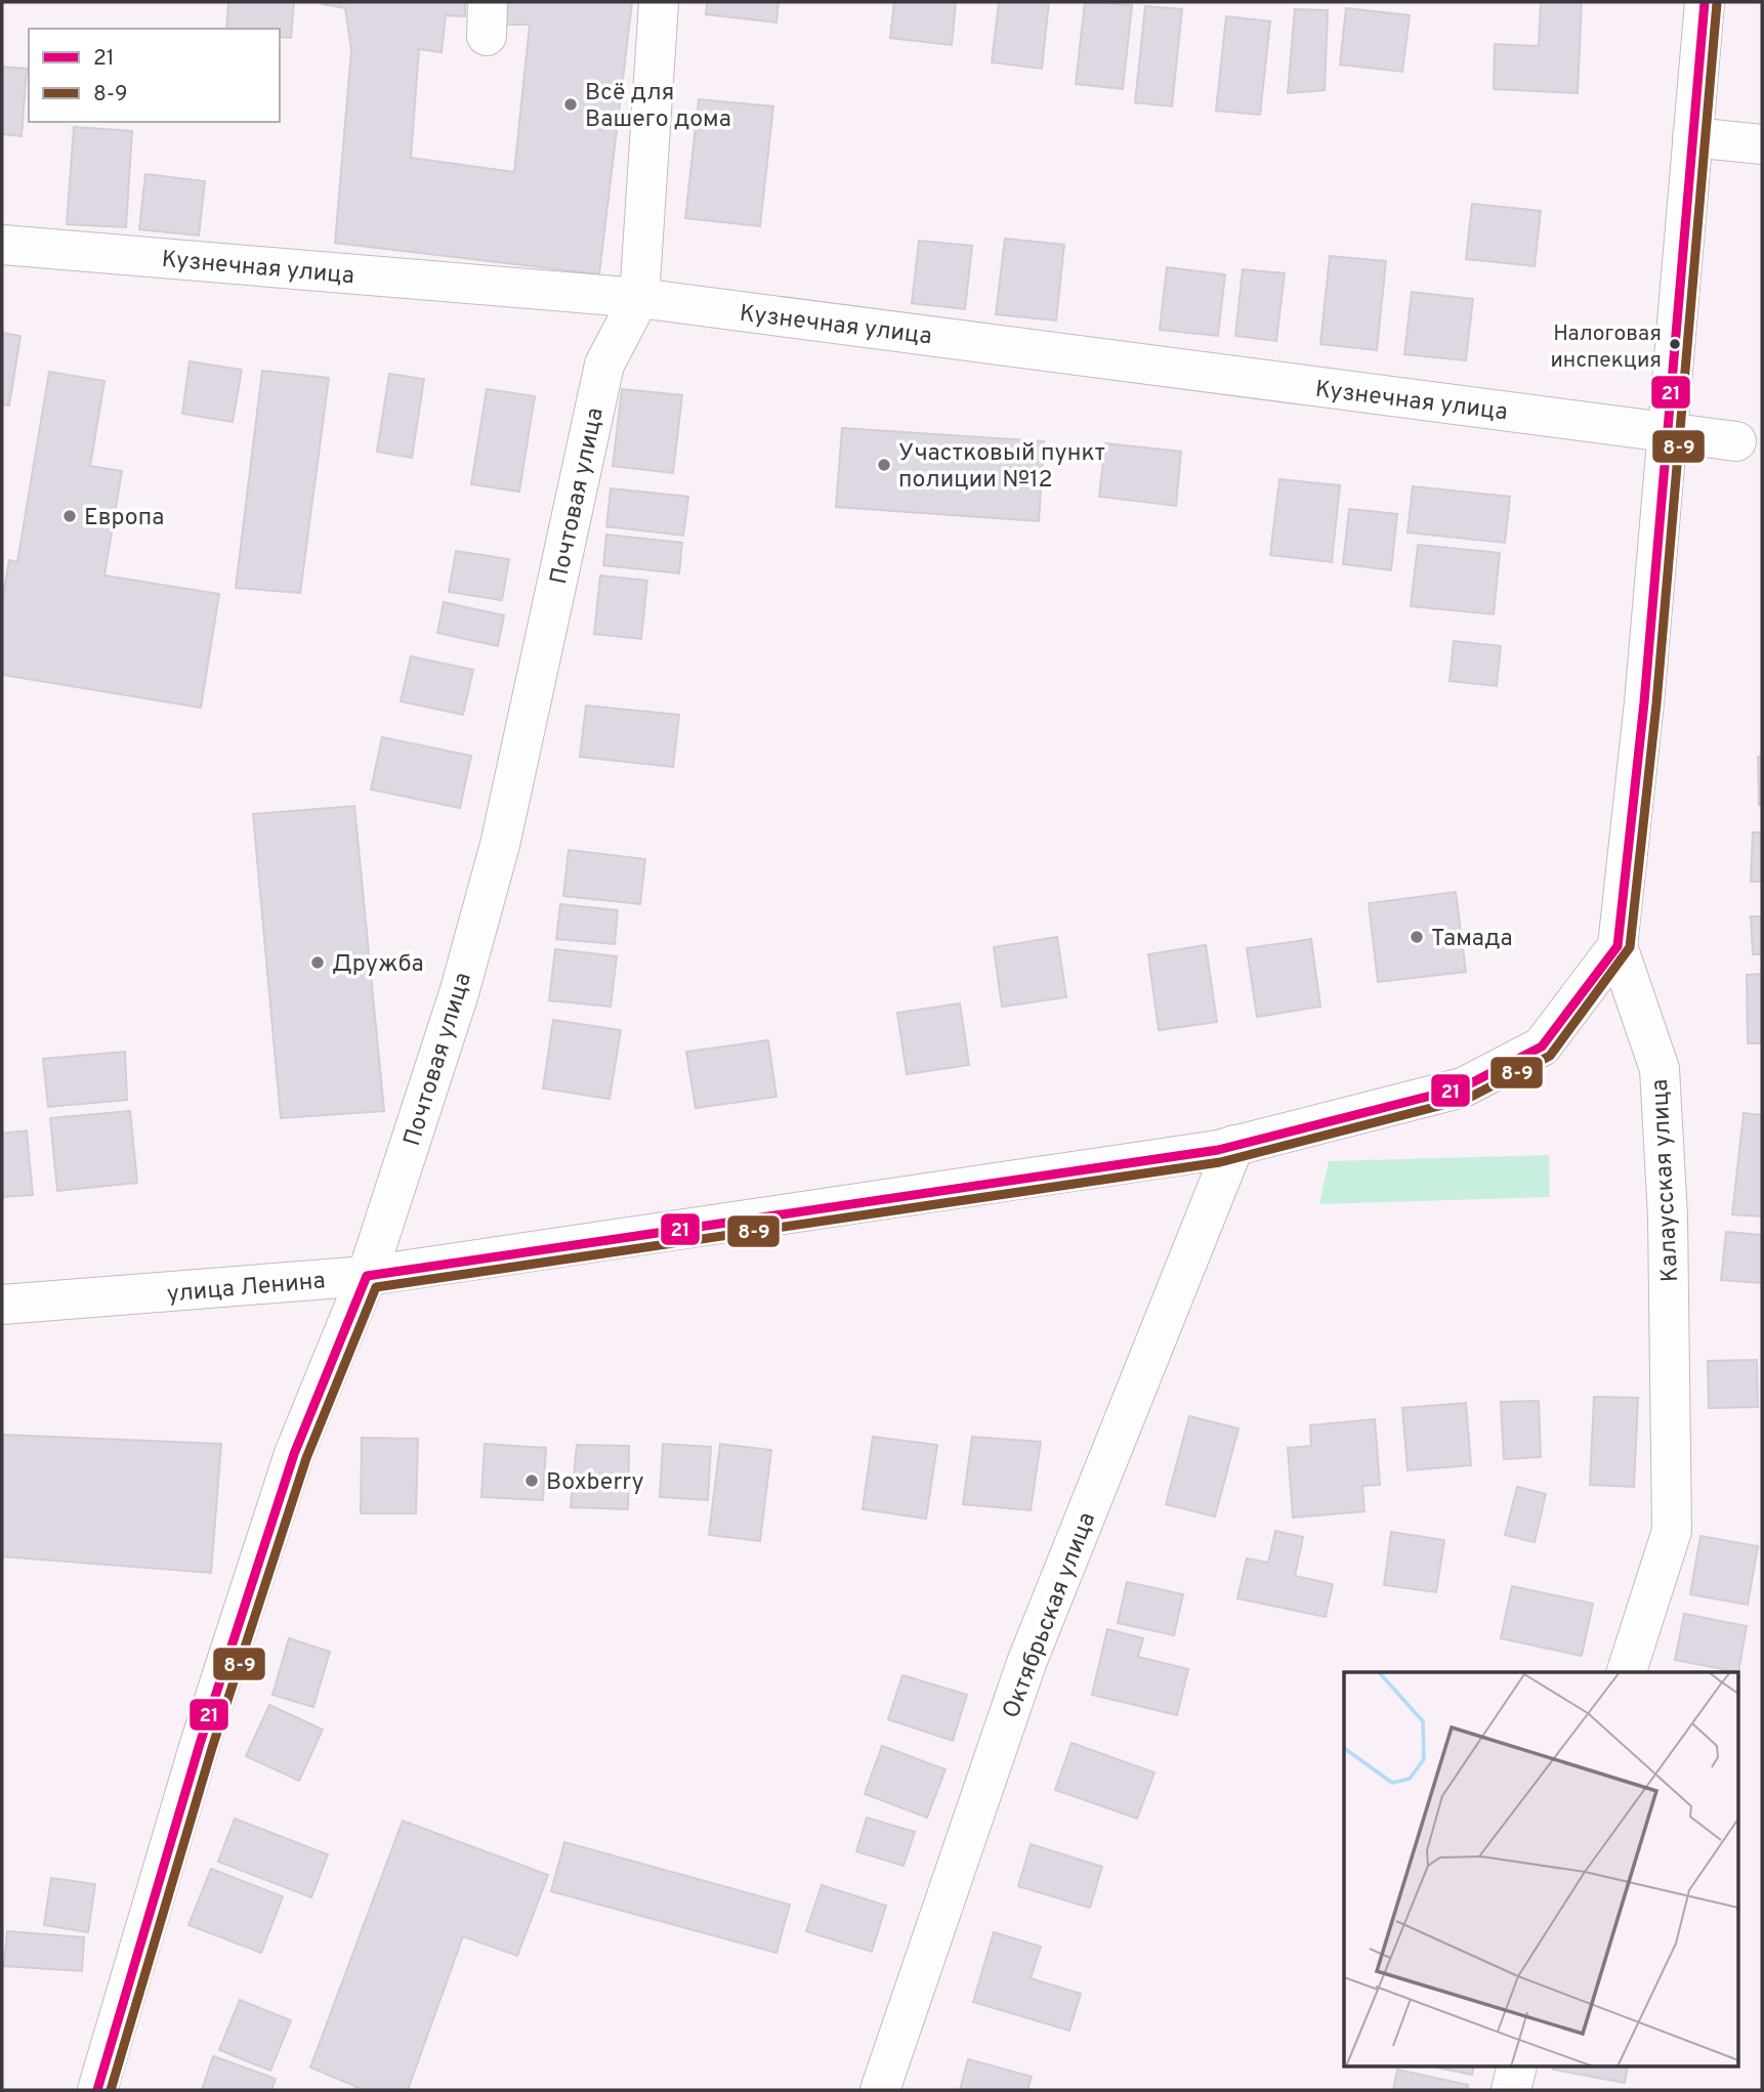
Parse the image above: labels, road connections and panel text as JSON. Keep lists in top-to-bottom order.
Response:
{
  "streets": {
    "main road": [
      "Кузнечная улица",
      "Почтовая улица",
      "Калаусская улица",
      "улица Ленина",
      "Октябрьская улица"
    ]
  },
  "crossings": [
    ["Кузнечная улица", "Почтовая улица"],
    ["Кузнечная улица", "Калаусская улица"],
    ["Почтовая улица", "улица Ленина"],
    ["Калаусская улица", "улица Ленина"],
    ["улица Ленина", "Октябрьская улица"]
  ],
  "places": [
    "Всё для Вашего дома",
    "Налоговая инспекция",
    "Участковый пункт полиции №12",
    "Европа",
    "Тамада",
    "Дружба",
    "Boxberry"
  ],
  "lines": ["transit line 21", "transit line 8-9"],
  "legend": ["21", "8-9"]
}
